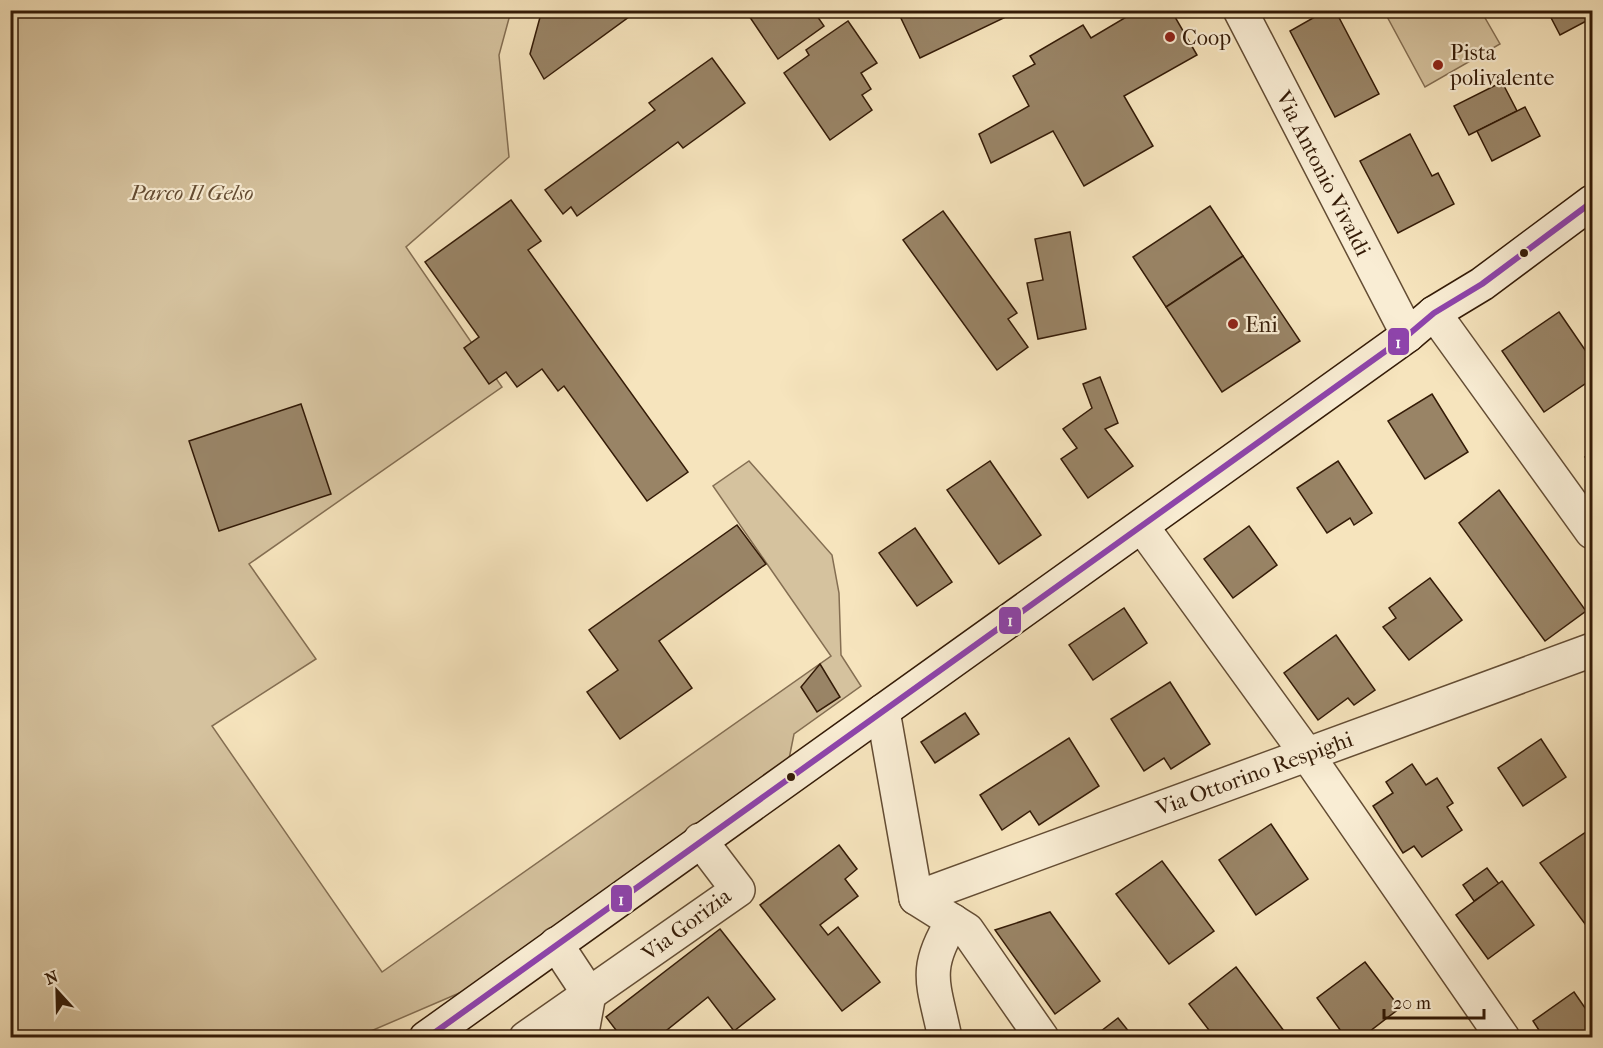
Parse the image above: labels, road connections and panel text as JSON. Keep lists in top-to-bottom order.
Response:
{
  "streets": {
    "street": ["Via Antonio Vivaldi", "Via Ottorino Respighi", "Via Gorizia"]
  },
  "parks": ["Parco Il Gelso"],
  "places": ["Coop", "Pista polivalente", "Eni"],
  "lines": ["transit line 1"],
  "scale_bar": "20 m",
  "north": "top"
}
